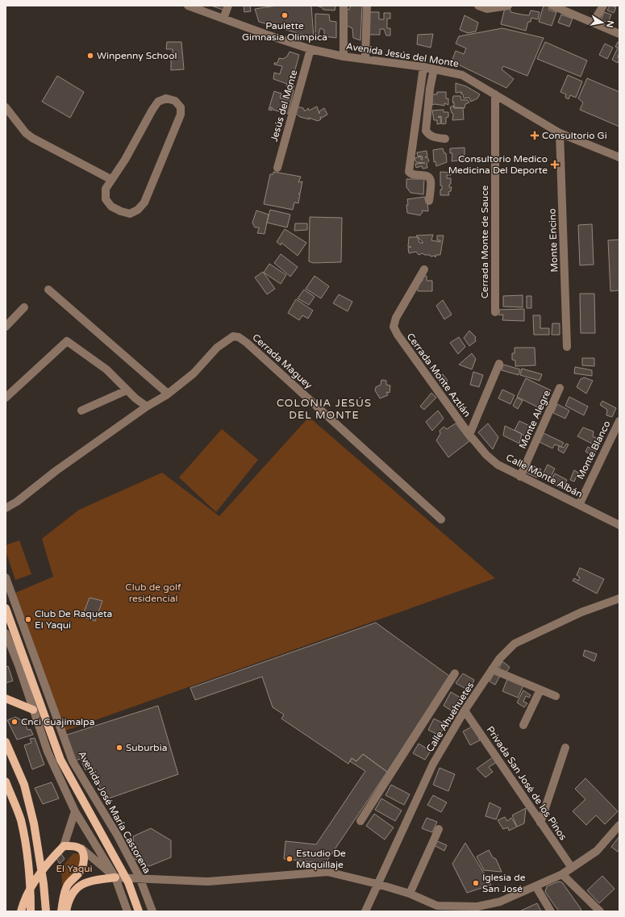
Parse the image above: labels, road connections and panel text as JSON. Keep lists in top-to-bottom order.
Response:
{
  "streets": {
    "street": [
      "Avenida Jesús del Monte",
      "Jesús del Monte",
      "Monte Encino",
      "Cerrada Monte de Sauce",
      "Cerrada Maguey",
      "Cerrada Monte Aztlán",
      "Monte Alegre",
      "Monte Blanco",
      "Calle Monte Albán",
      "Calle Ahuehuetes",
      "Privada San José de los Pinos",
      "Avenida José María Castorena"
    ]
  },
  "crossings": [
    ["Avenida Jesús del Monte", "Jesús del Monte"],
    ["Avenida Jesús del Monte", "Monte Encino"],
    ["Avenida Jesús del Monte", "Cerrada Monte de Sauce"],
    ["Cerrada Monte Aztlán", "Calle Monte Albán"],
    ["Monte Alegre", "Calle Monte Albán"],
    ["Monte Blanco", "Calle Monte Albán"],
    ["Calle Ahuehuetes", "Privada San José de los Pinos"]
  ],
  "districts": ["COLONIA JESÚS DEL MONTE"],
  "parks": ["Club de golf residencial", "El Yaqui"],
  "places": {
    "other": [
      "Paulette Gimnasia Olimpica",
      "Winpenny School",
      "Club De Raqueta El Yaqui",
      "Cnci Cuajimalpa",
      "Suburbia",
      "Estudio De Maquillaje",
      "Iglesia de San José"
    ],
    "health": ["Consultorio Gi", "Consultorio Medico Medicina Del Deporte"]
  },
  "north": "right"
}
